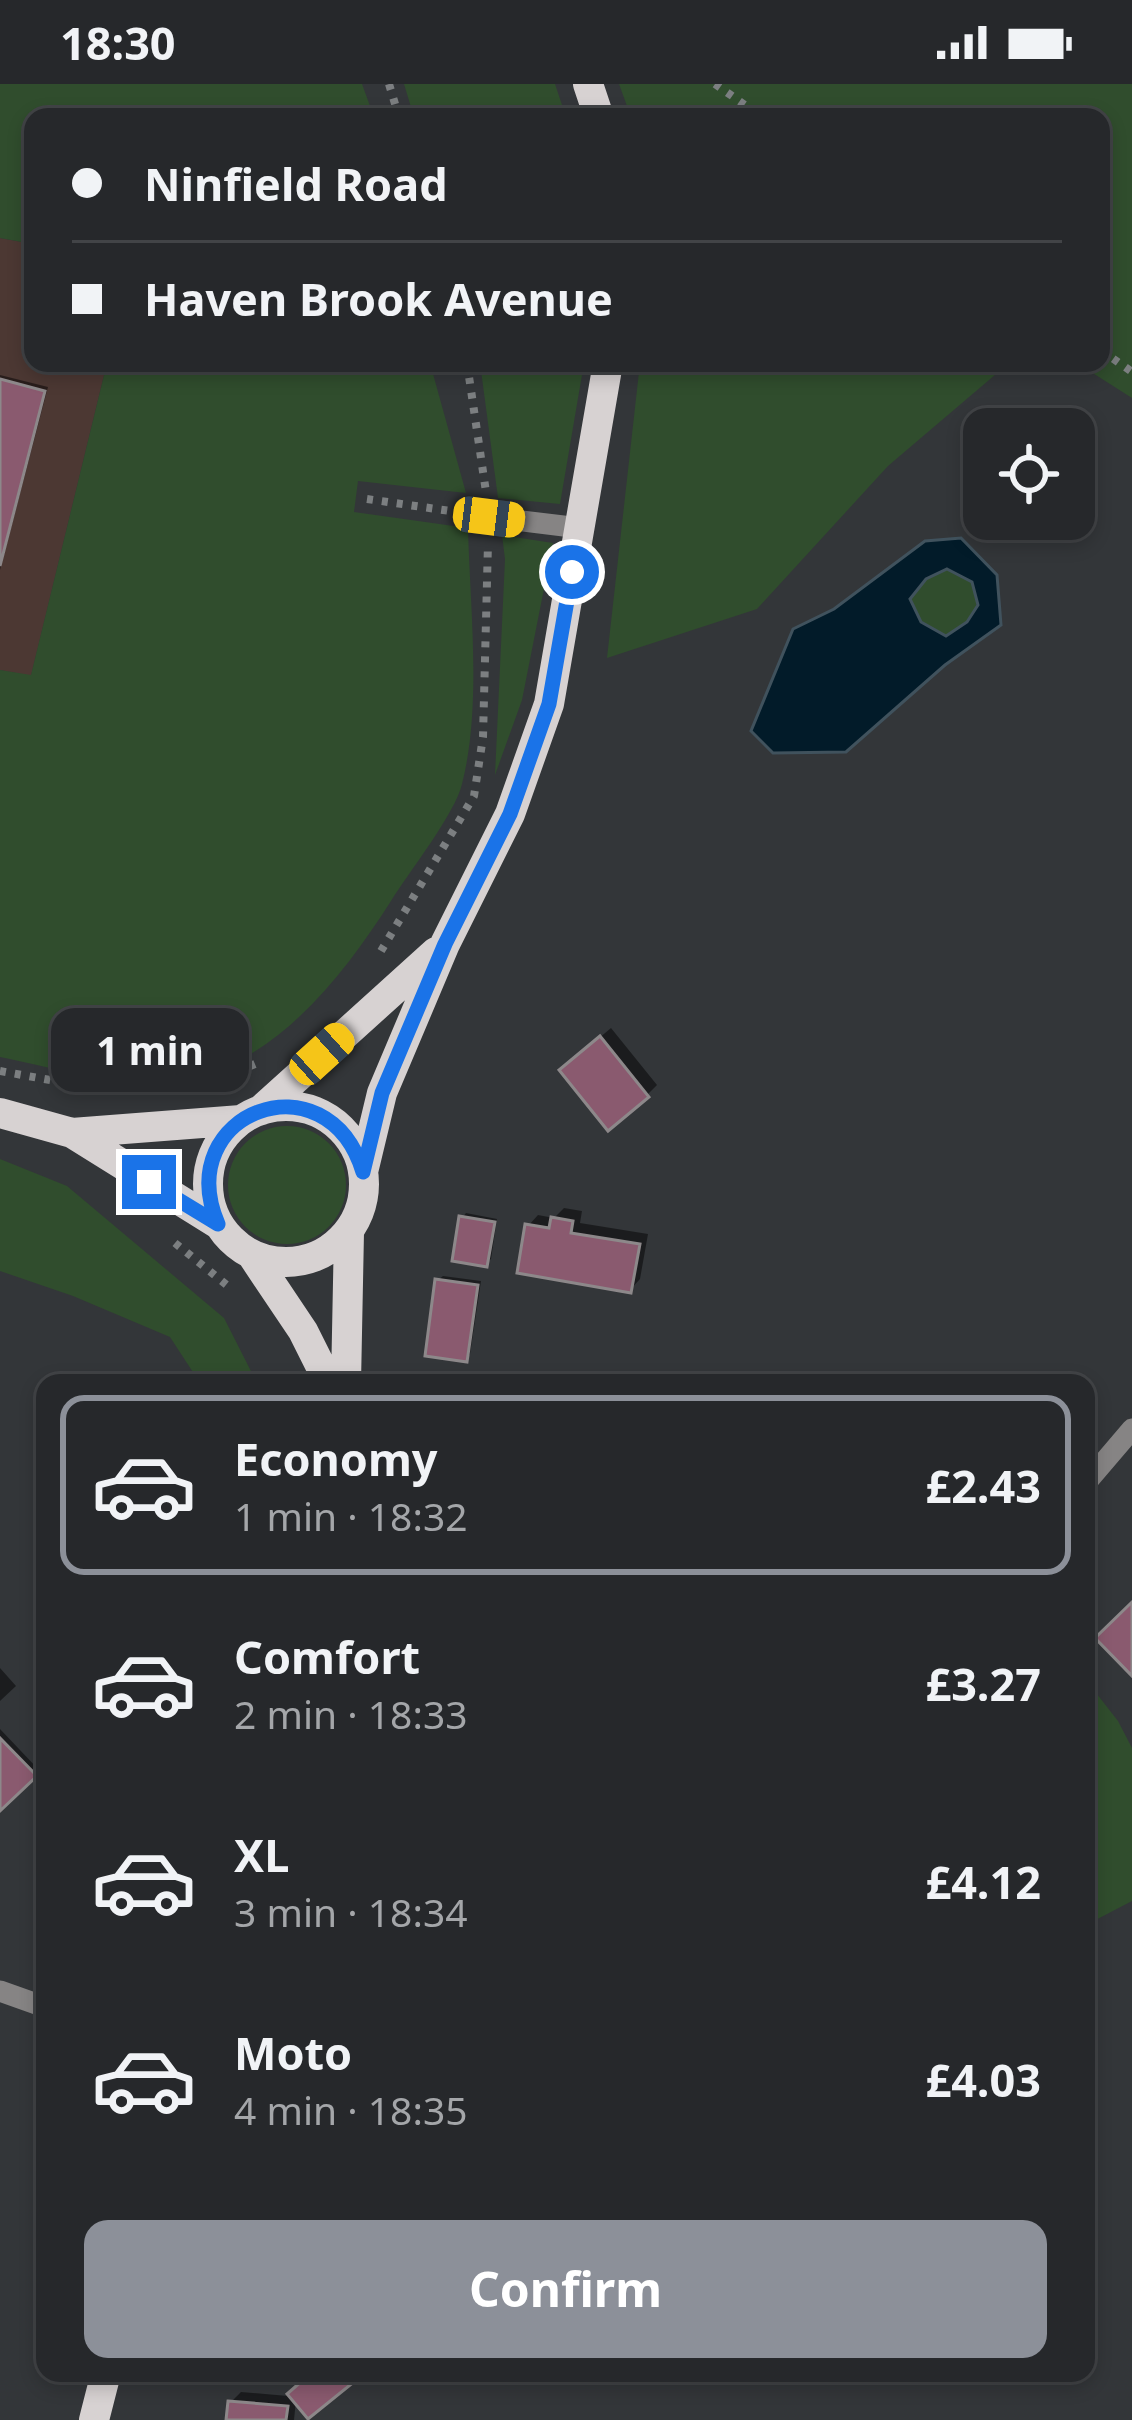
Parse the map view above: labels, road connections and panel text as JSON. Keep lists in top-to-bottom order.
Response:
{
  "page": {
    "status": "18:30",
    "banner": ["Ninfield Road", "Haven Brook Avenue"],
    "bubble": "1 min",
    "list": [
      {
        "name": "Economy",
        "note": "1 min · 18:32",
        "value": "£2.43"
      },
      {
        "name": "Comfort",
        "note": "2 min · 18:33",
        "value": "£3.27"
      },
      {
        "name": "XL",
        "note": "3 min · 18:34",
        "value": "£4.12"
      },
      {
        "name": "Moto",
        "note": "4 min · 18:35",
        "value": "£4.03"
      }
    ],
    "buttons": "Confirm"
  }
}
